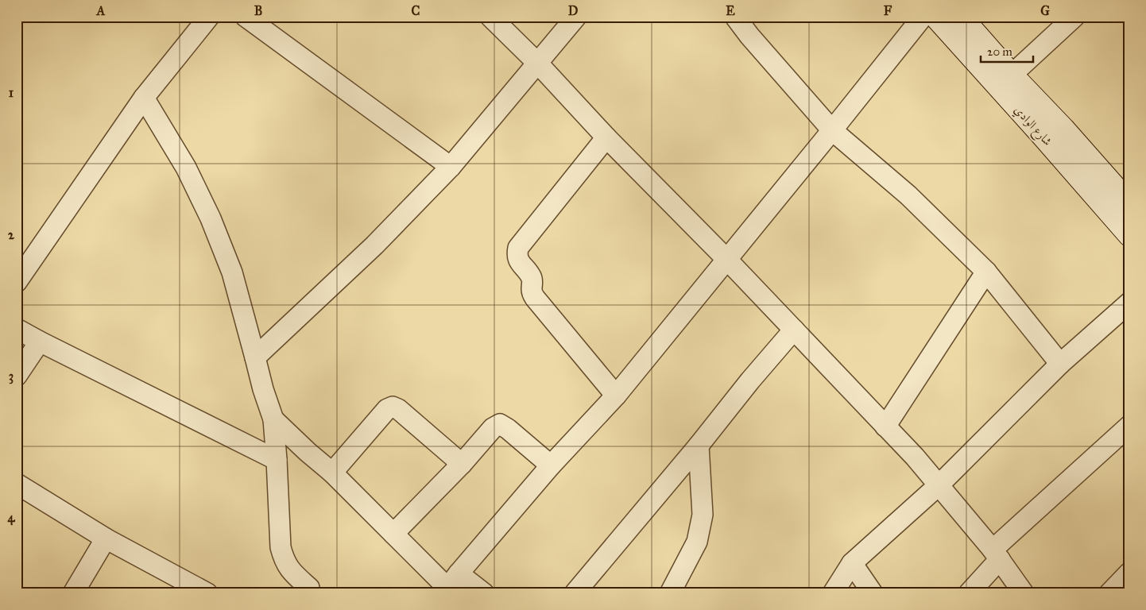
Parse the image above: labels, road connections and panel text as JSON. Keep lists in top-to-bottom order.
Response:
{
  "streets": {
    "main road": ["شارع الوادي"]
  },
  "scale_bar": "20 m",
  "grid": {
    "columns": [
      "A",
      "B",
      "C",
      "D",
      "E",
      "F",
      "G"
    ],
    "rows": [
      "1",
      "2",
      "3",
      "4"
    ]
  }
}
